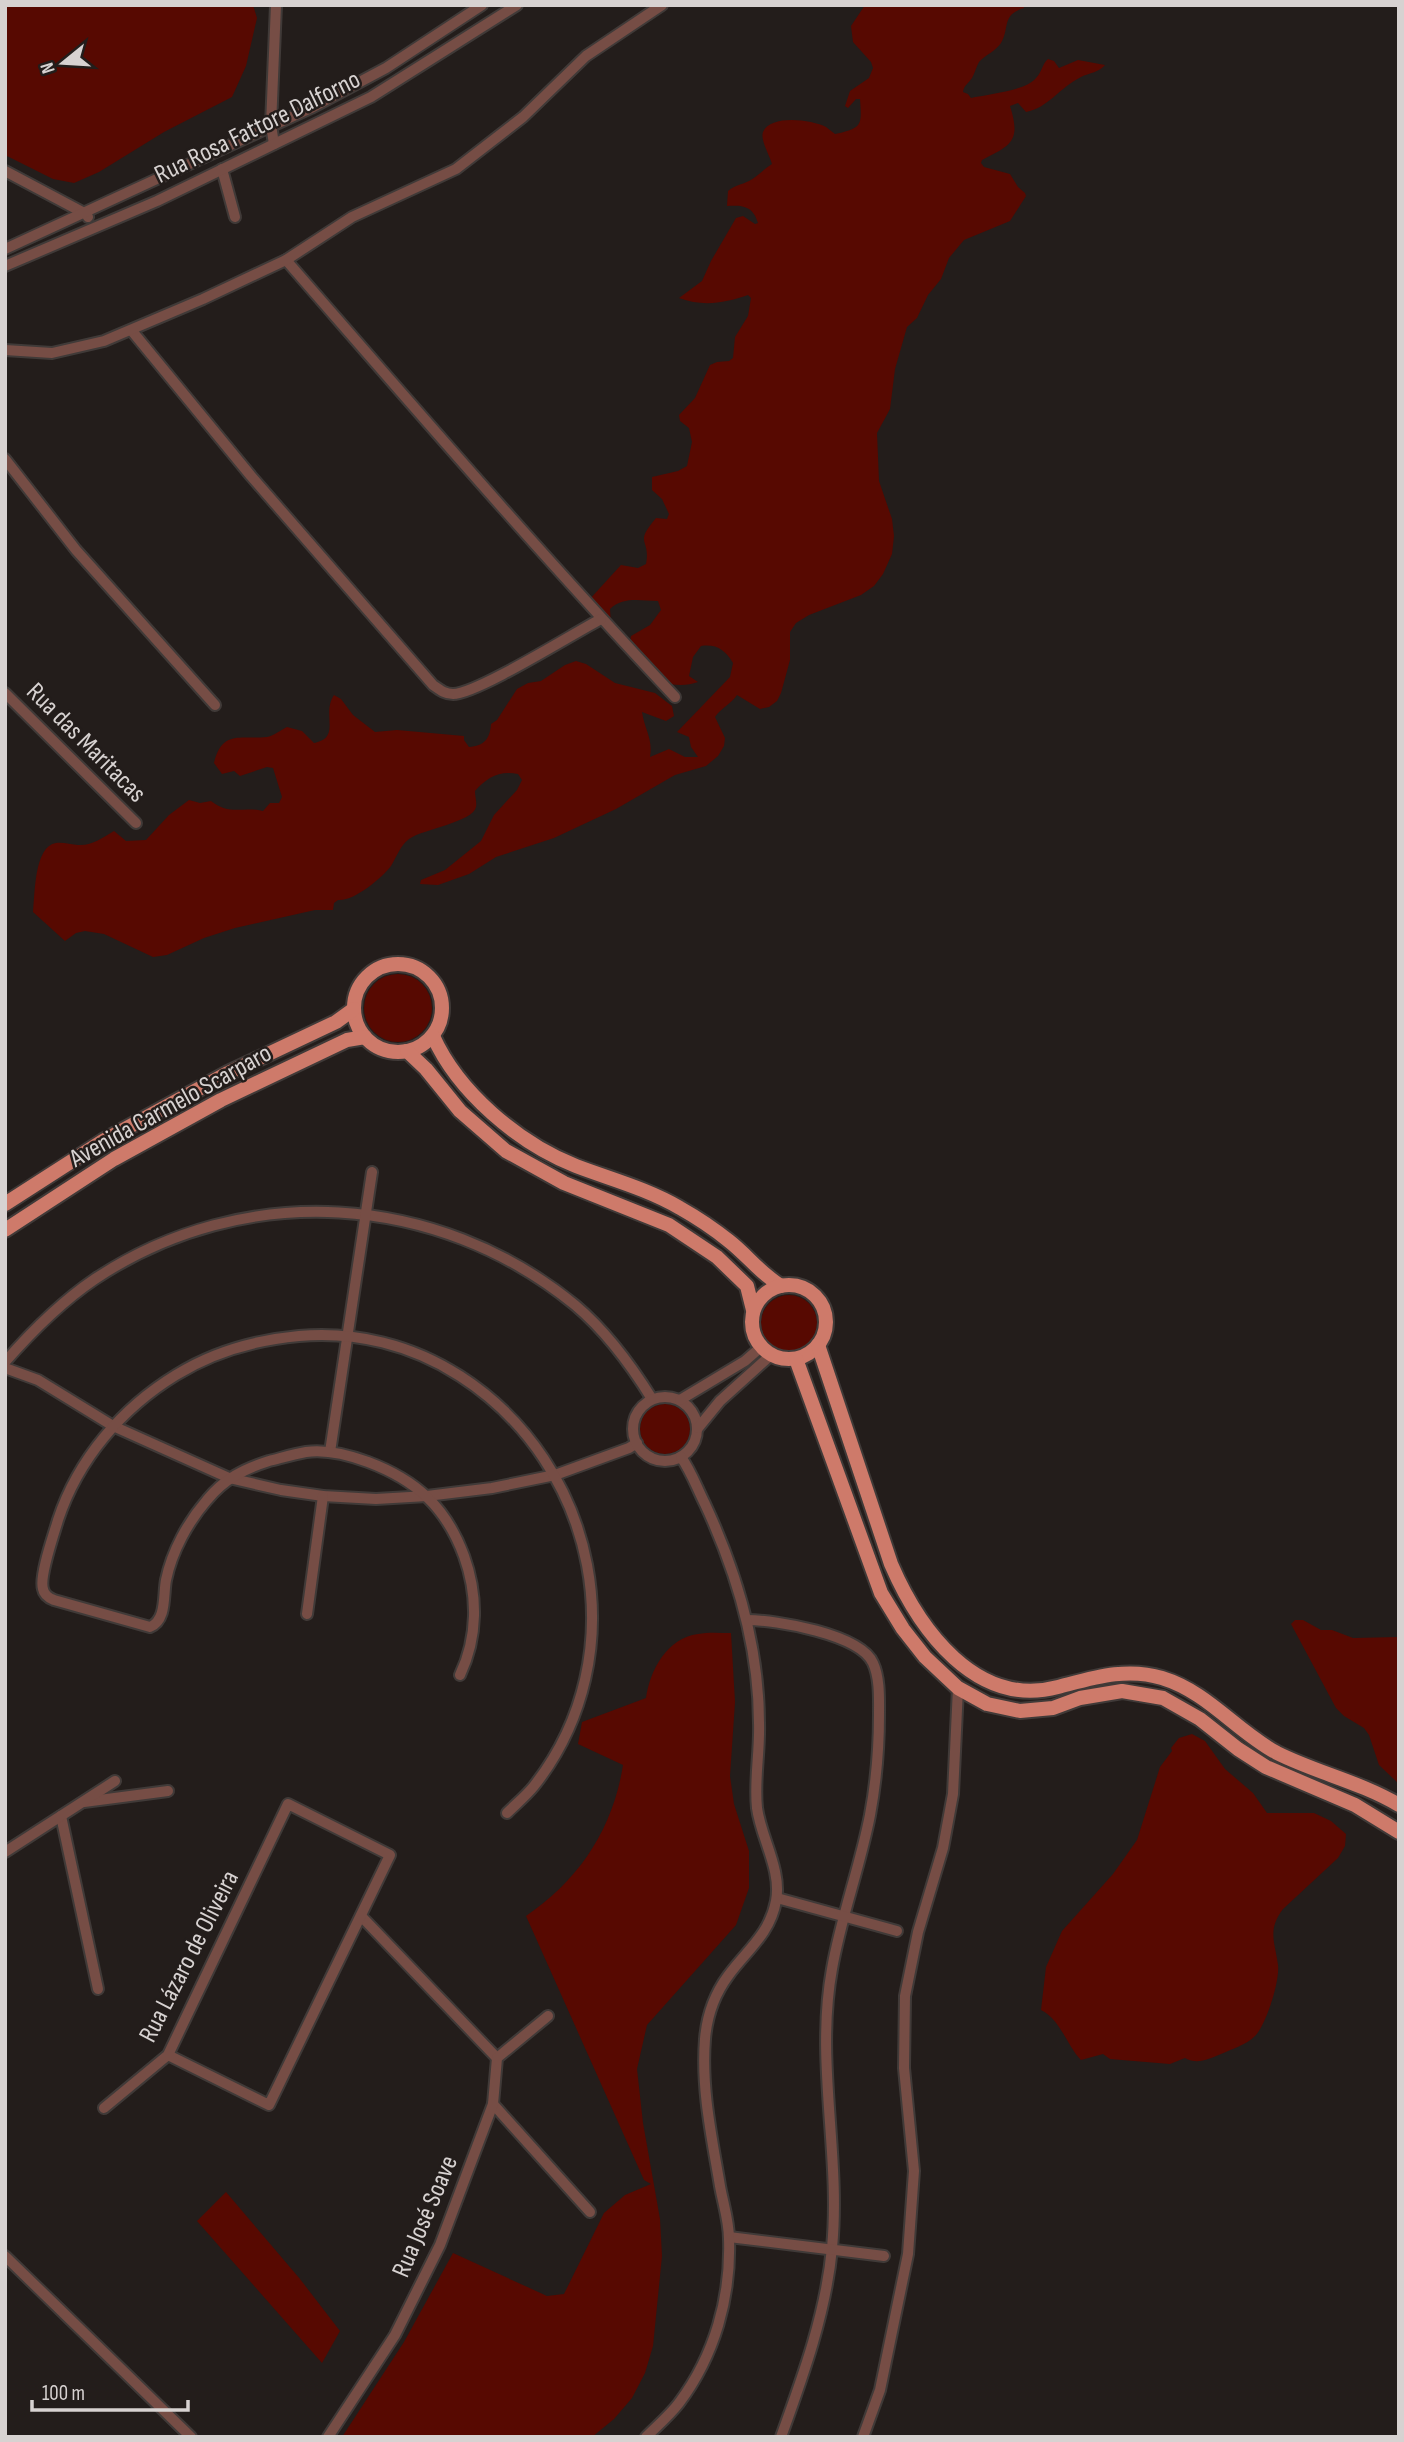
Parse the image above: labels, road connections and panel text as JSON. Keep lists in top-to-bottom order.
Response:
{
  "streets": {
    "main road": ["Avenida Carmelo Scarparo"],
    "street": [
      "Rua Rosa Fattore Dalforno",
      "Rua das Maritacas",
      "Rua Lázaro de Oliveira",
      "Rua José Soave"
    ]
  },
  "scale_bar": "100 m",
  "north": "left"
}
